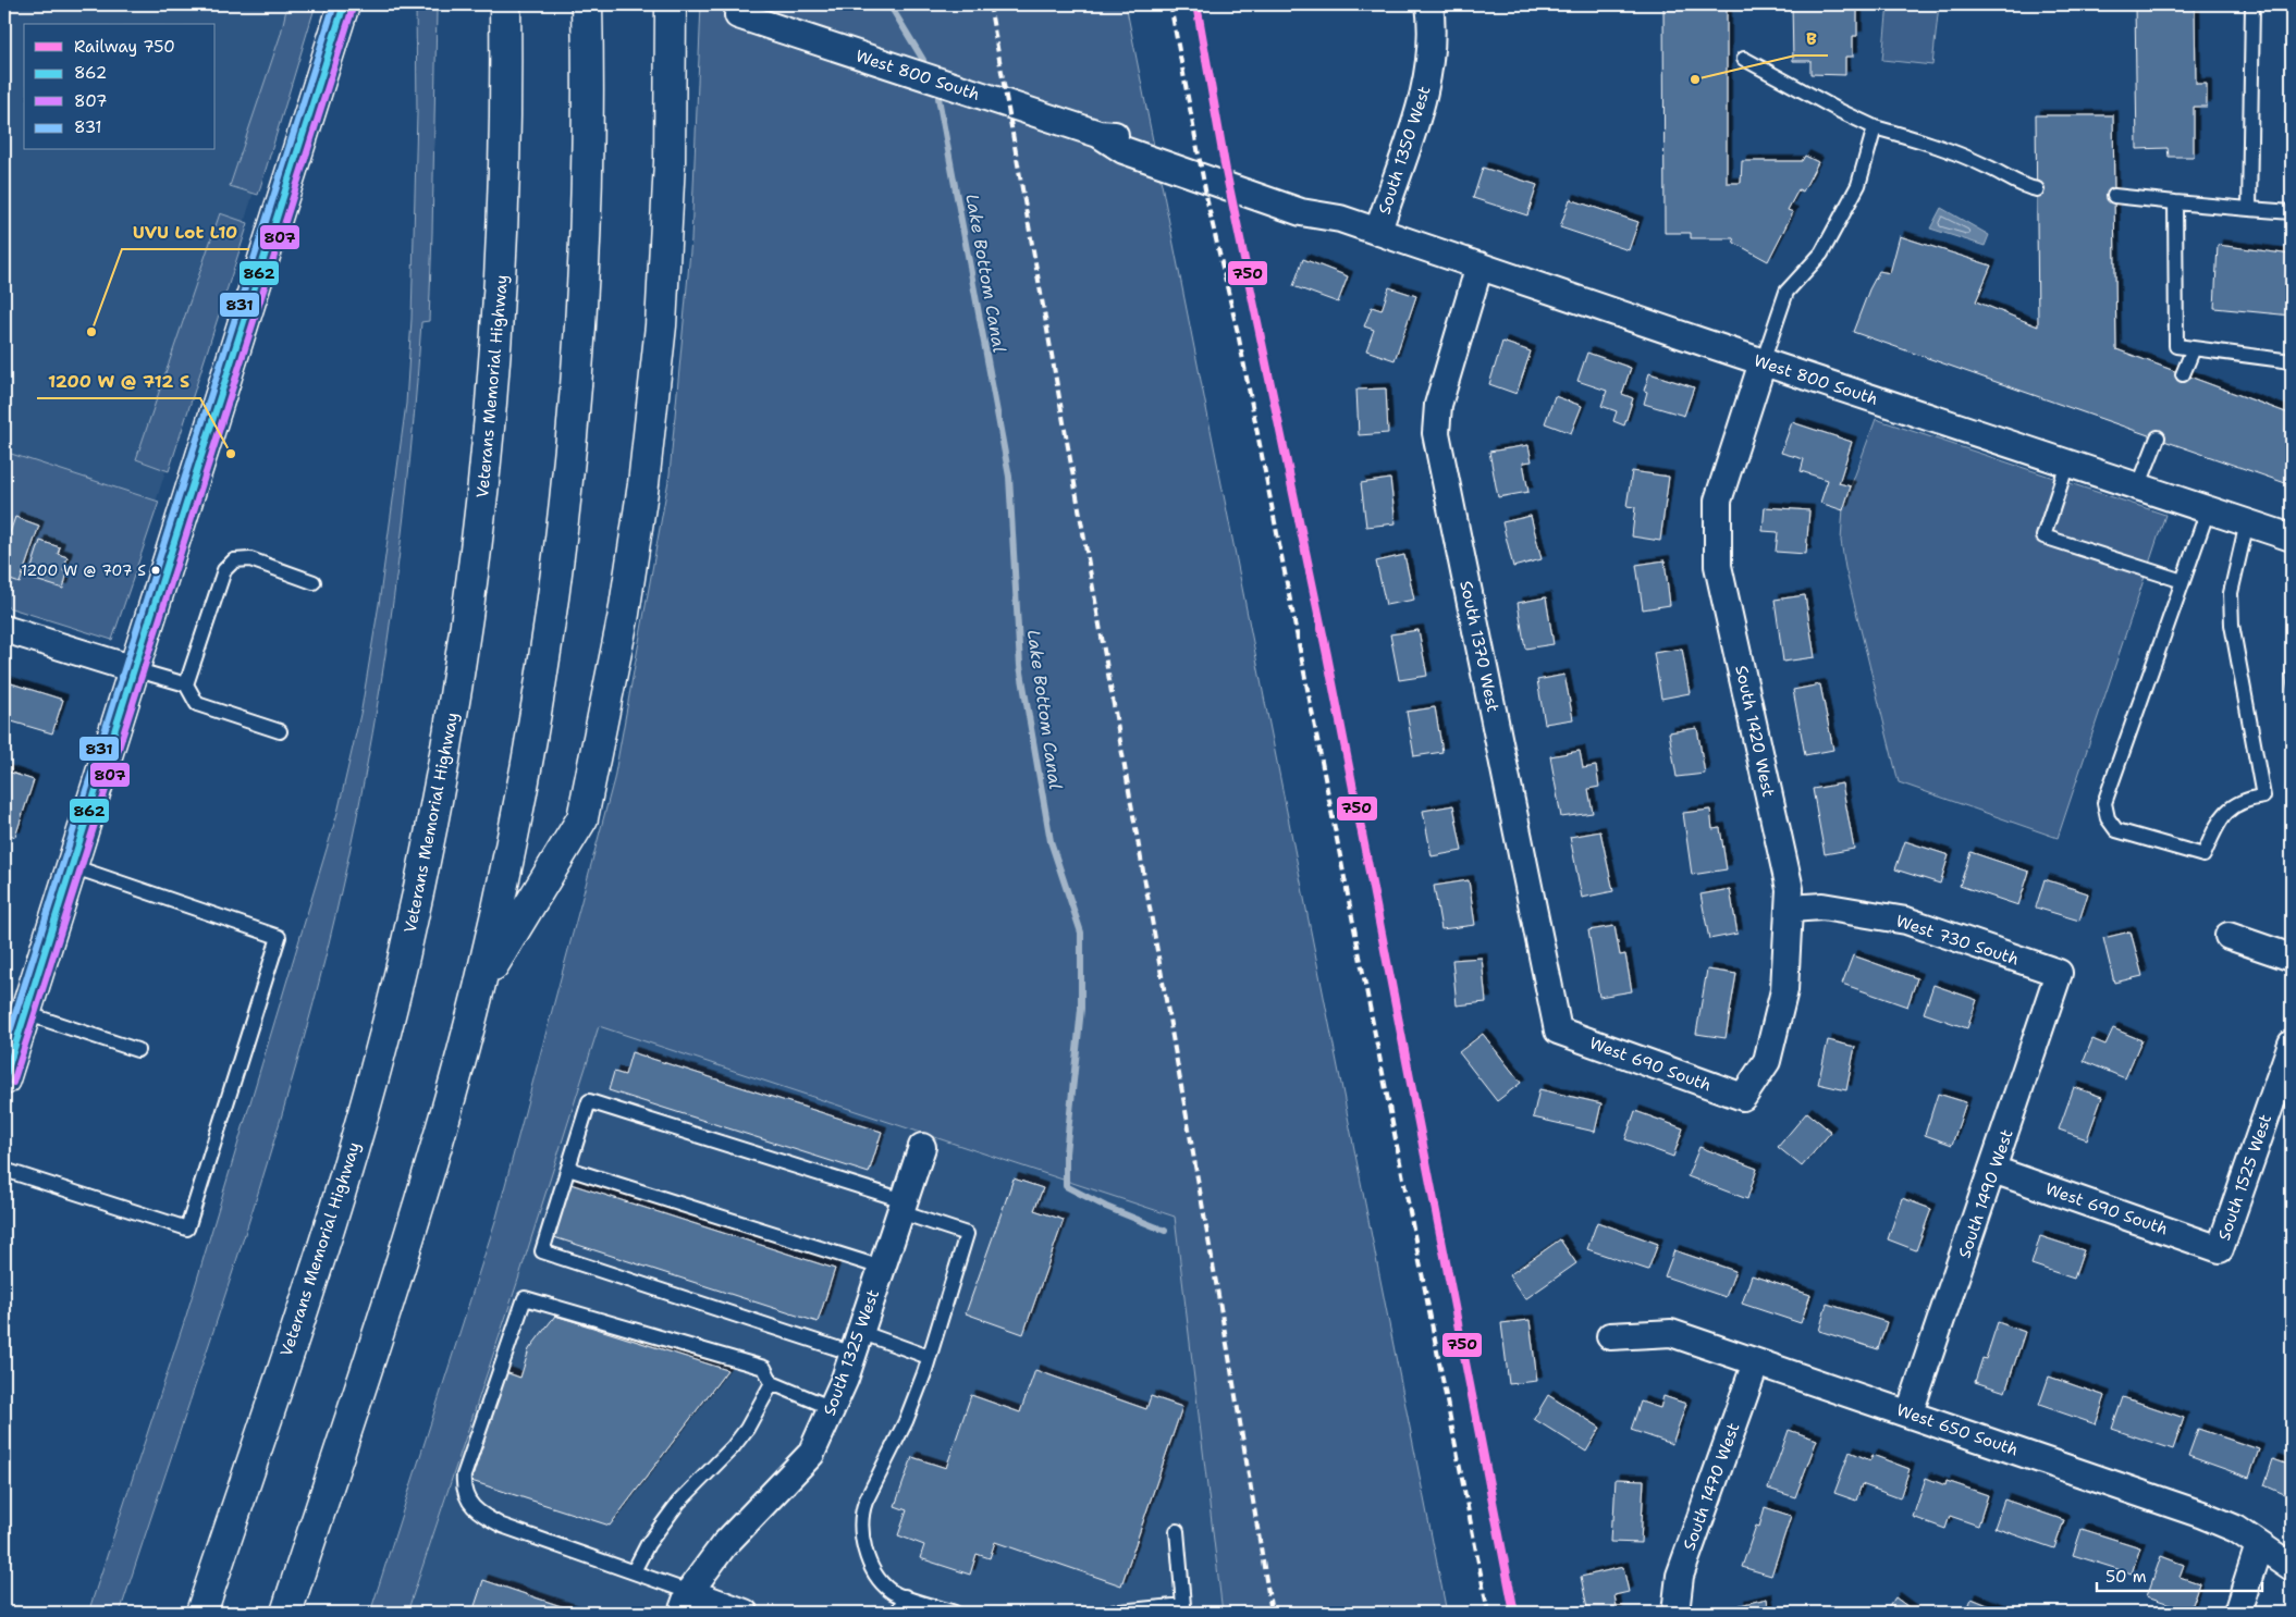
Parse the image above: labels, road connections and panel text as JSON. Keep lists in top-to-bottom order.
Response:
{
  "streets": {
    "main road": ["Veterans Memorial Highway"],
    "street": [
      "West 800 South",
      "South 1350 West",
      "South 1370 West",
      "South 1420 West",
      "West 730 South",
      "West 690 South",
      "South 1525 West",
      "South 1490 West",
      "South 1325 West",
      "West 650 South",
      "South 1470 West"
    ]
  },
  "crossings": [
    ["West 800 South", "South 1350 West"],
    ["West 800 South", "South 1370 West"],
    ["West 800 South", "South 1420 West"],
    ["South 1370 West", "West 690 South"],
    ["South 1420 West", "West 730 South"],
    ["South 1420 West", "West 690 South"],
    ["West 730 South", "South 1490 West"],
    ["West 690 South", "South 1525 West"],
    ["West 690 South", "South 1490 West"],
    ["South 1490 West", "West 650 South"],
    ["West 650 South", "South 1470 West"]
  ],
  "water": ["Lake Bottom Canal"],
  "places": [
    "B",
    "UVU Lot L10",
    "1200 W @ 712 S",
    "1200 W @ 707 S"
  ],
  "lines": [
    "rail line 750",
    "transit line 862",
    "transit line 831",
    "transit line 807"
  ],
  "legend": [
    "Railway 750",
    "862",
    "807",
    "831"
  ],
  "scale_bar": "50 m"
}
